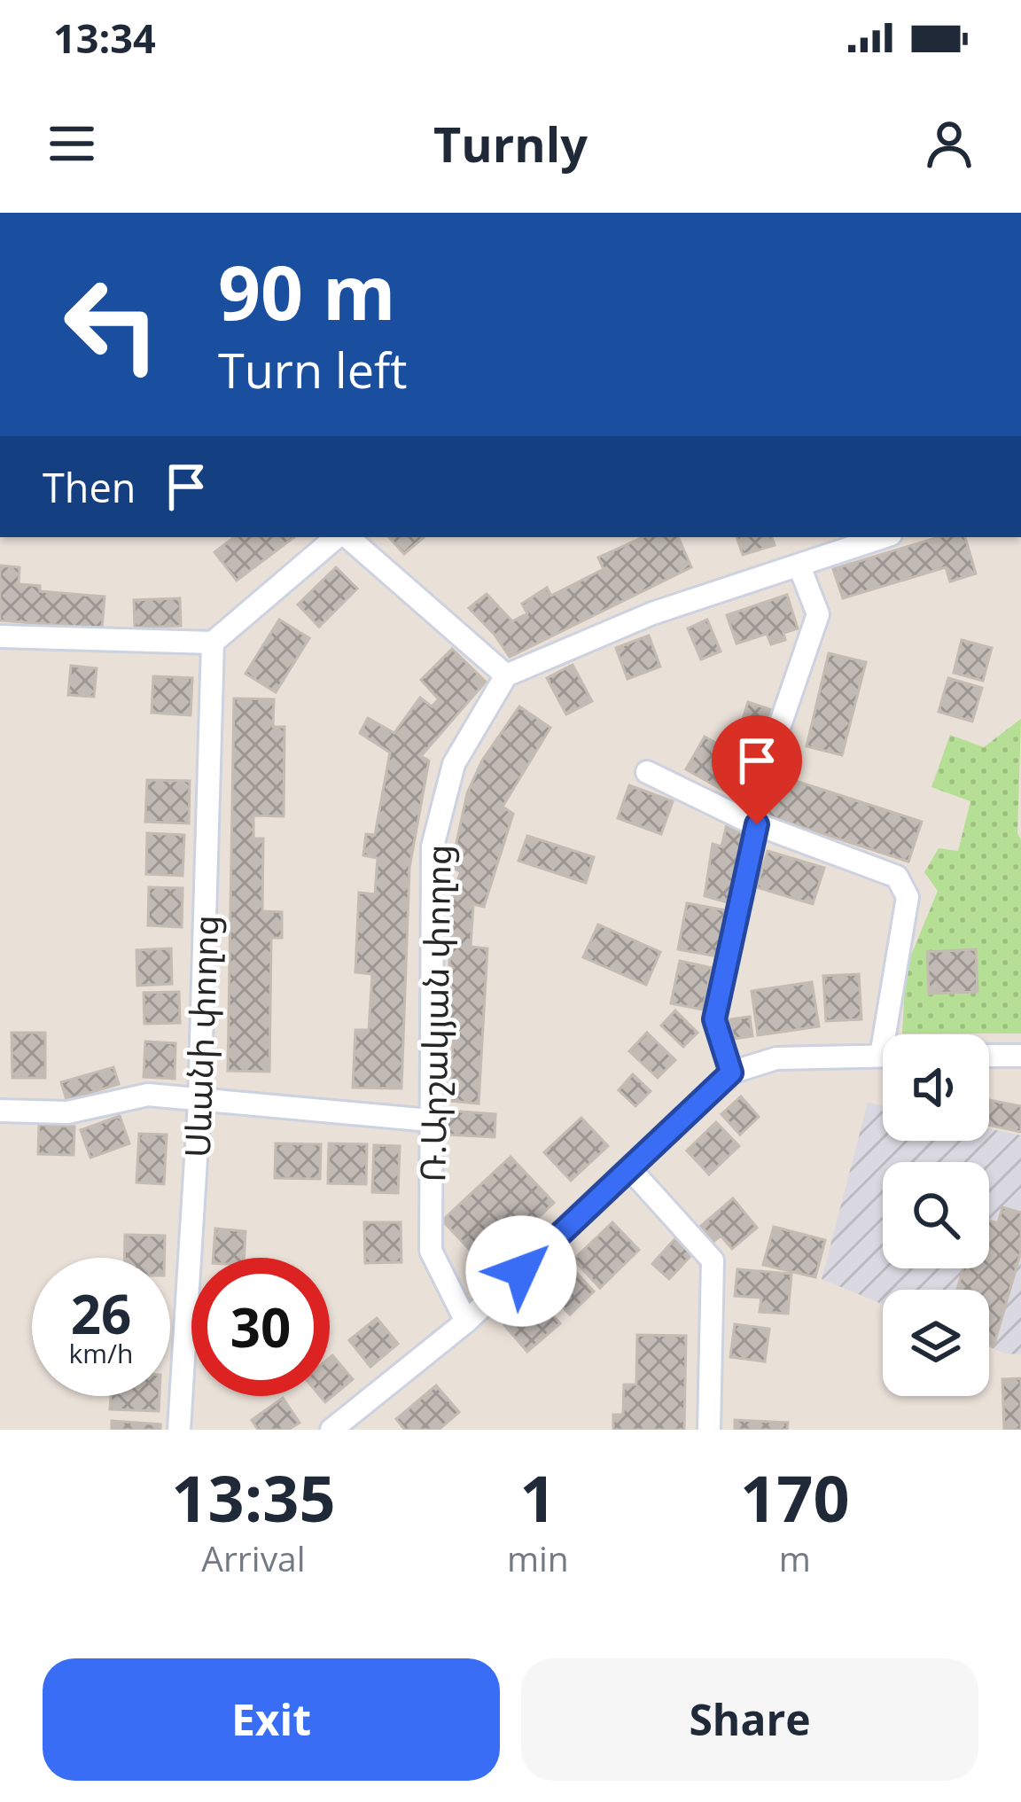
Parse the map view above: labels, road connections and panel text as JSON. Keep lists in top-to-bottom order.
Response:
{
  "streets": {
    "street": ["Ռ.Արշակյան փողոց", "Սևանի փողոց"]
  },
  "page": {
    "status": "13:34",
    "header": "Turnly",
    "turn": ["90 m", "Turn left"],
    "then": "Then",
    "speed": "26 km/h",
    "limit": "30",
    "eta": [
      "13:35",
      "Arrival",
      "1",
      "min",
      "170",
      "m"
    ],
    "buttons": ["Exit", "Share"]
  }
}
